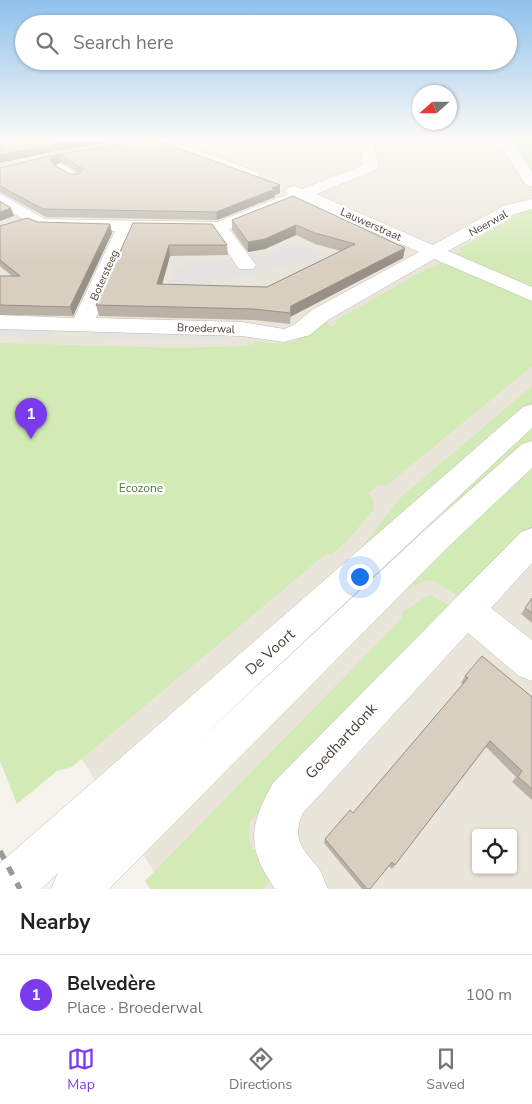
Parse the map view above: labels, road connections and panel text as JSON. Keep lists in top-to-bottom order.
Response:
{
  "streets": {
    "street": [
      "Neerwal",
      "Lauwerstraat",
      "Botersteeg",
      "Broederwal",
      "De Voort",
      "Goedhartdonk"
    ]
  },
  "crossings": [
    ["Neerwal", "Lauwerstraat"],
    ["Neerwal", "Broederwal"],
    ["Lauwerstraat", "Broederwal"],
    ["Botersteeg", "Broederwal"]
  ],
  "parks": ["Ecozone"],
  "north": "left",
  "page": {
    "search": "Search here",
    "pins": "1",
    "heading": "Nearby",
    "list": [
      {
        "mark": "1",
        "name": "Belvedère",
        "note": "Place · Broederwal",
        "value": "100 m"
      }
    ],
    "nav": ["Map", "Directions", "Saved"]
  }
}
